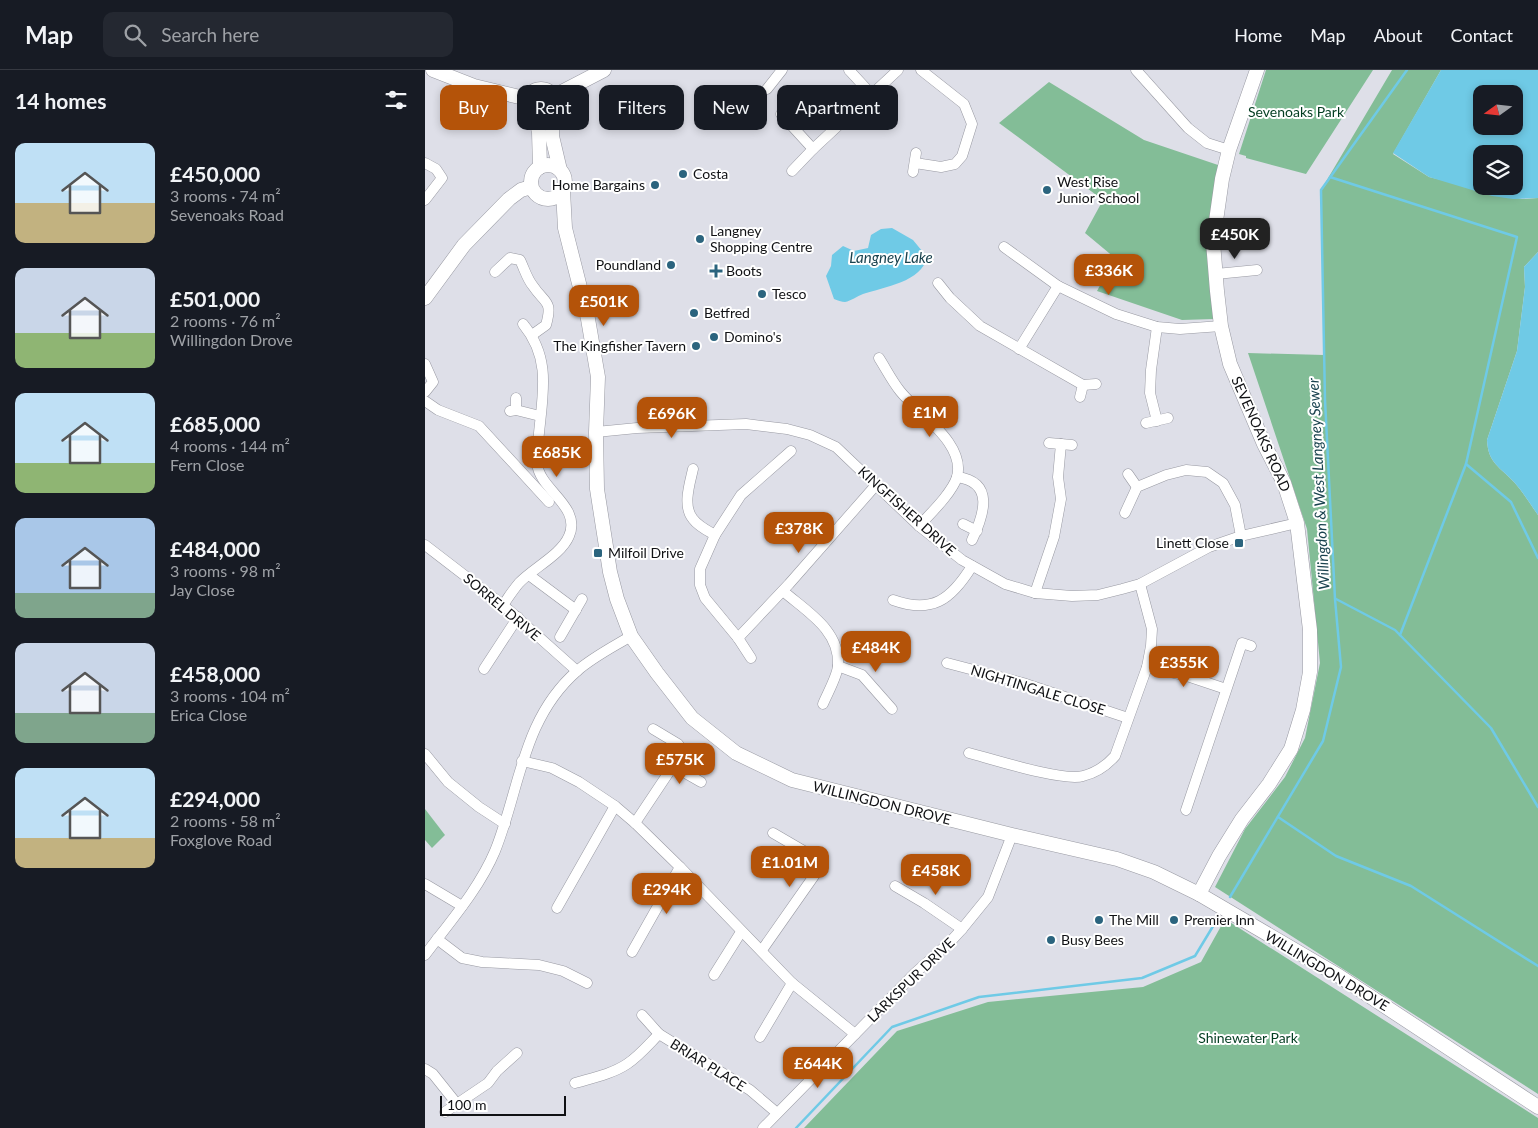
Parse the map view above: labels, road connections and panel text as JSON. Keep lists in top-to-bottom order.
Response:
{
  "streets": {
    "main road": ["SEVENOAKS ROAD", "WILLINGDON DROVE"],
    "street": [
      "KINGFISHER DRIVE",
      "SORREL DRIVE",
      "NIGHTINGALE CLOSE",
      "LARKSPUR DRIVE",
      "BRIAR PLACE"
    ]
  },
  "crossings": [
    ["SEVENOAKS ROAD", "KINGFISHER DRIVE"],
    ["SEVENOAKS ROAD", "WILLINGDON DROVE"],
    ["KINGFISHER DRIVE", "WILLINGDON DROVE"],
    ["WILLINGDON DROVE", "LARKSPUR DRIVE"],
    ["LARKSPUR DRIVE", "BRIAR PLACE"]
  ],
  "water": ["Langney Lake", "Willingdon & West Langney Sewer"],
  "parks": ["Sevenoaks Park", "Shinewater Park"],
  "places": {
    "other": [
      "Costa",
      "Home Bargains",
      "West Rise Junior School",
      "Langney Shopping Centre",
      "Poundland",
      "Tesco",
      "Betfred",
      "Domino's",
      "The Kingfisher Tavern",
      "The Mill",
      "Premier Inn",
      "Busy Bees"
    ],
    "health": ["Boots"],
    "transit": ["Linett Close", "Milfoil Drive"]
  },
  "scale_bar": "100 m",
  "north": "left",
  "page": {
    "header": "Map",
    "search": "Search here",
    "nav": [
      "Home",
      "Map",
      "About",
      "Contact"
    ],
    "heading": "14 homes",
    "chip": [
      "Buy",
      "Rent",
      "Filters",
      "New",
      "Apartment"
    ],
    "list": [
      {
        "name": "£450,000",
        "note": "3 rooms · 74 m² · Sevenoaks Road"
      },
      {
        "name": "£501,000",
        "note": "2 rooms · 76 m² · Willingdon Drove"
      },
      {
        "name": "£685,000",
        "note": "4 rooms · 144 m² · Fern Close"
      },
      {
        "name": "£484,000",
        "note": "3 rooms · 98 m² · Jay Close"
      },
      {
        "name": "£458,000",
        "note": "3 rooms · 104 m² · Erica Close"
      },
      {
        "name": "£294,000",
        "note": "2 rooms · 58 m² · Foxglove Road"
      }
    ],
    "price": [
      "£450K",
      "£336K",
      "£501K",
      "£1M",
      "£696K",
      "£685K",
      "£378K",
      "£484K",
      "£355K",
      "£575K",
      "£1.01M",
      "£458K",
      "£294K",
      "£644K"
    ],
    "scale": "100 m"
  }
}
